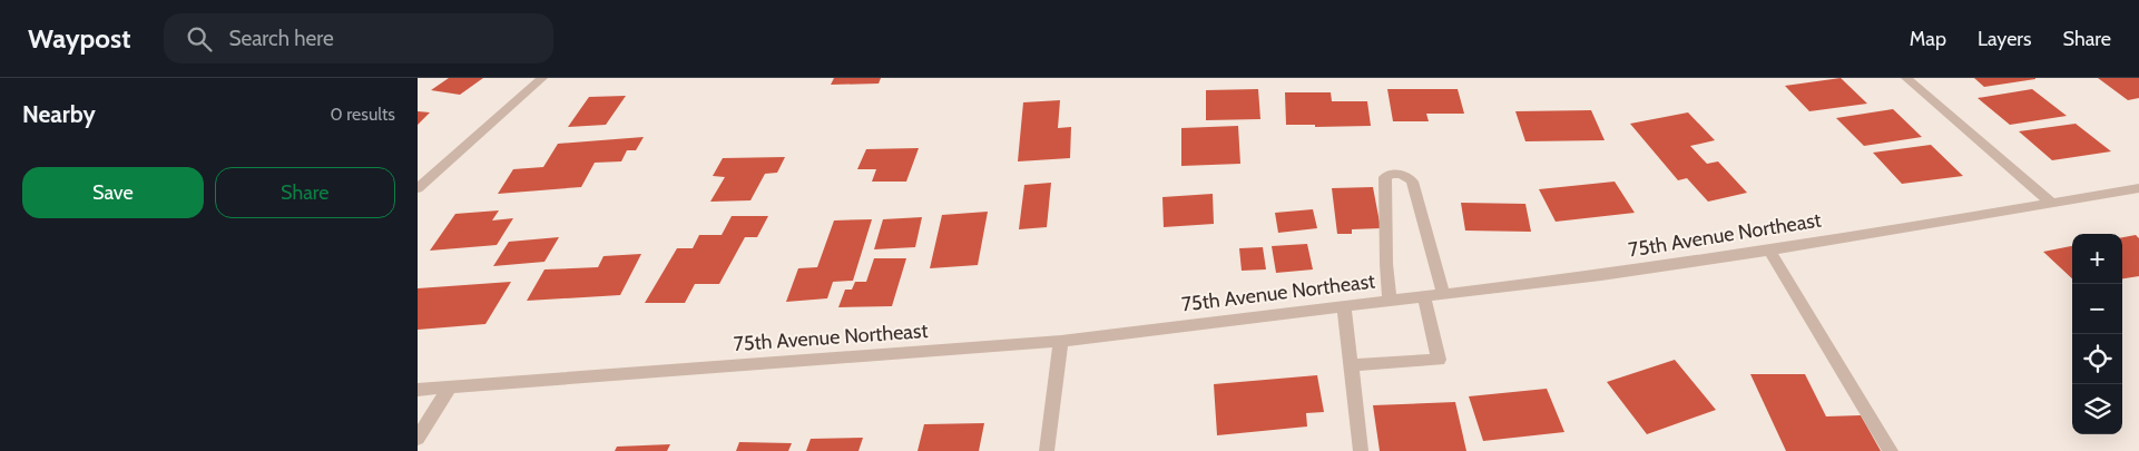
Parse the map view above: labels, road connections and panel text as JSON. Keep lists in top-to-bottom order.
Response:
{
  "streets": {
    "street": ["75th Avenue Northeast"]
  },
  "page": {
    "header": "Waypost",
    "search": "Search here",
    "nav": ["Map", "Layers", "Share"],
    "heading": ["Nearby", "0 results"],
    "buttons": ["Save", "Share"],
    "map_buttons": ["+", "−"]
  }
}
